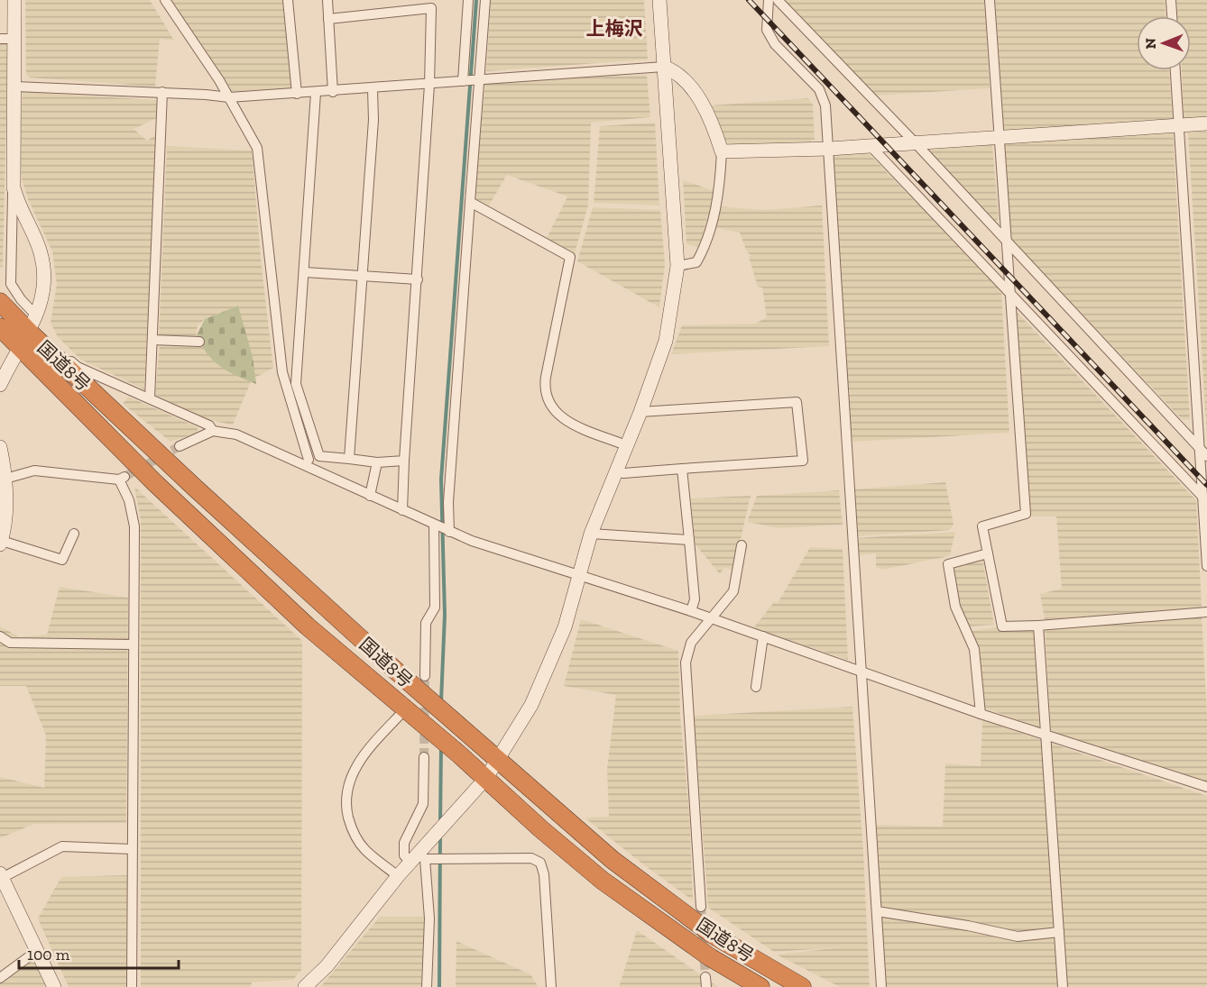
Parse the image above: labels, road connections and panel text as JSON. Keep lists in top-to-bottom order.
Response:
{
  "streets": {
    "highway": ["国道8号"]
  },
  "districts": ["上梅沢"],
  "scale_bar": "100 m",
  "north": "left"
}
